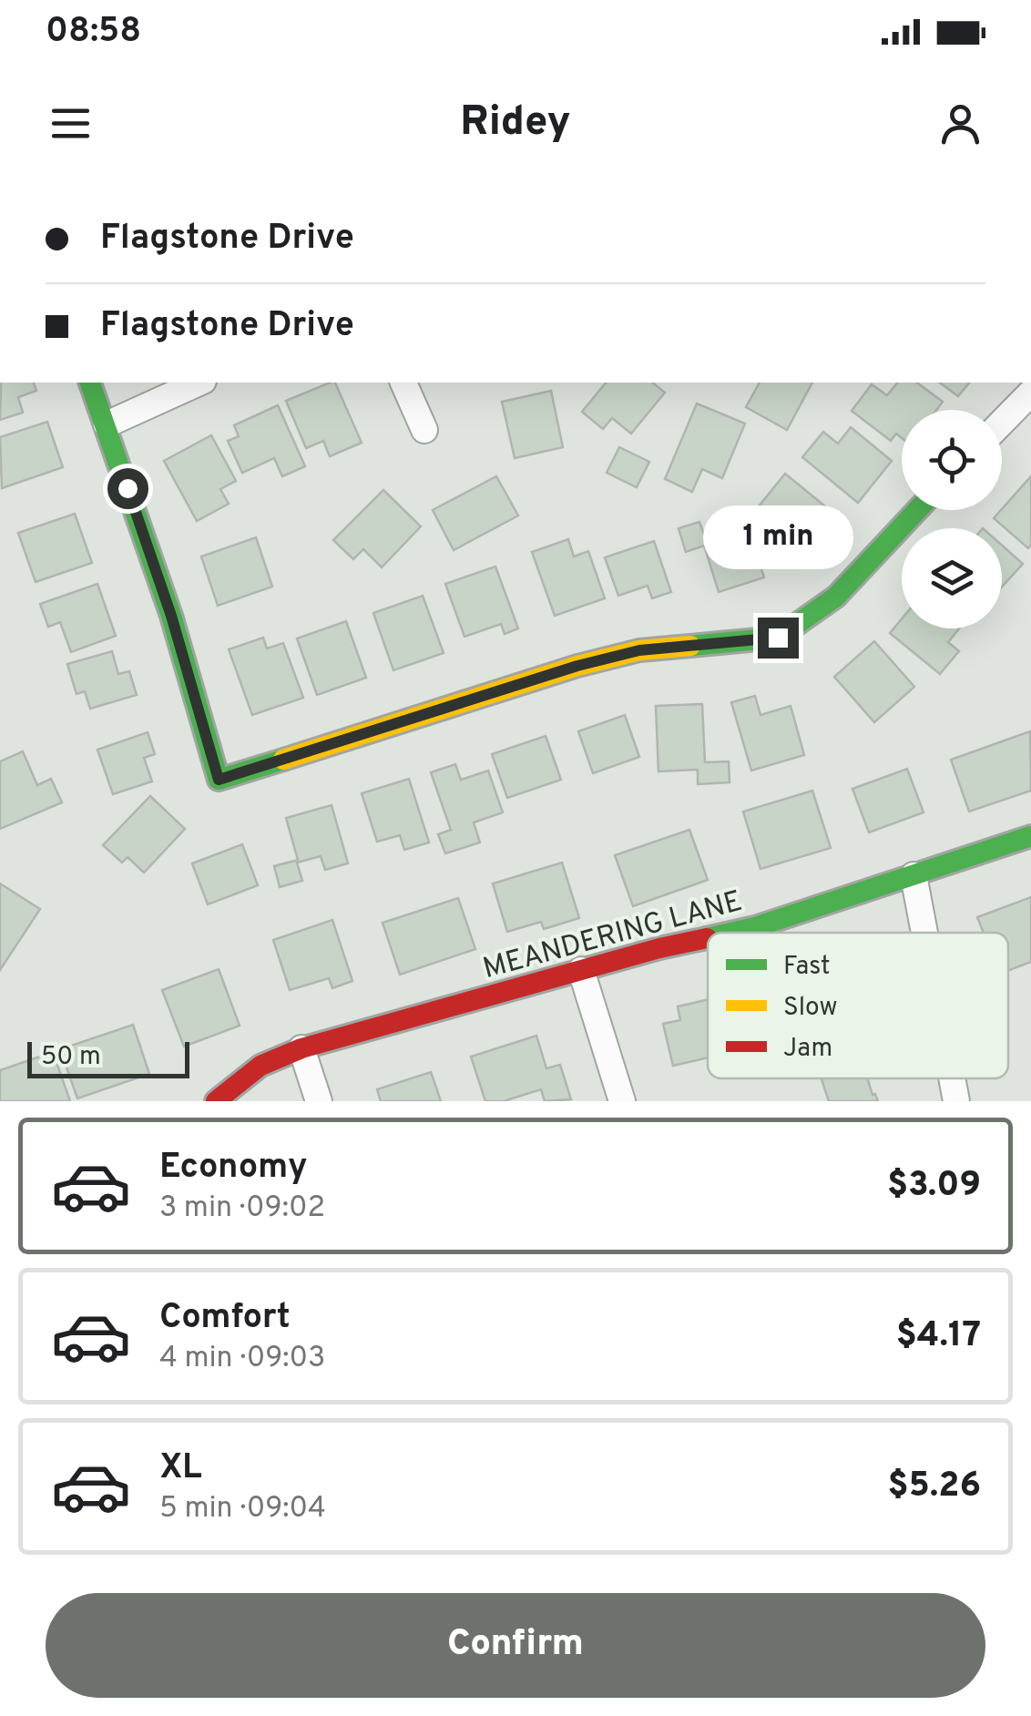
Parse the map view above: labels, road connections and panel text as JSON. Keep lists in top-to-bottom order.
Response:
{
  "streets": {
    "street": ["MEANDERING LANE"]
  },
  "legend": ["Fast", "Slow", "Jam"],
  "scale_bar": "50 m",
  "page": {
    "status": "08:58",
    "header": "Ridey",
    "banner": ["Flagstone Drive", "Flagstone Drive"],
    "bubble": "1 min",
    "scale": "50 m",
    "list": [
      {
        "name": "Economy",
        "note": "3 min · 09:02",
        "value": "$3.09"
      },
      {
        "name": "Comfort",
        "note": "4 min · 09:03",
        "value": "$4.17"
      },
      {
        "name": "XL",
        "note": "5 min · 09:04",
        "value": "$5.26"
      }
    ],
    "buttons": "Confirm"
  }
}
